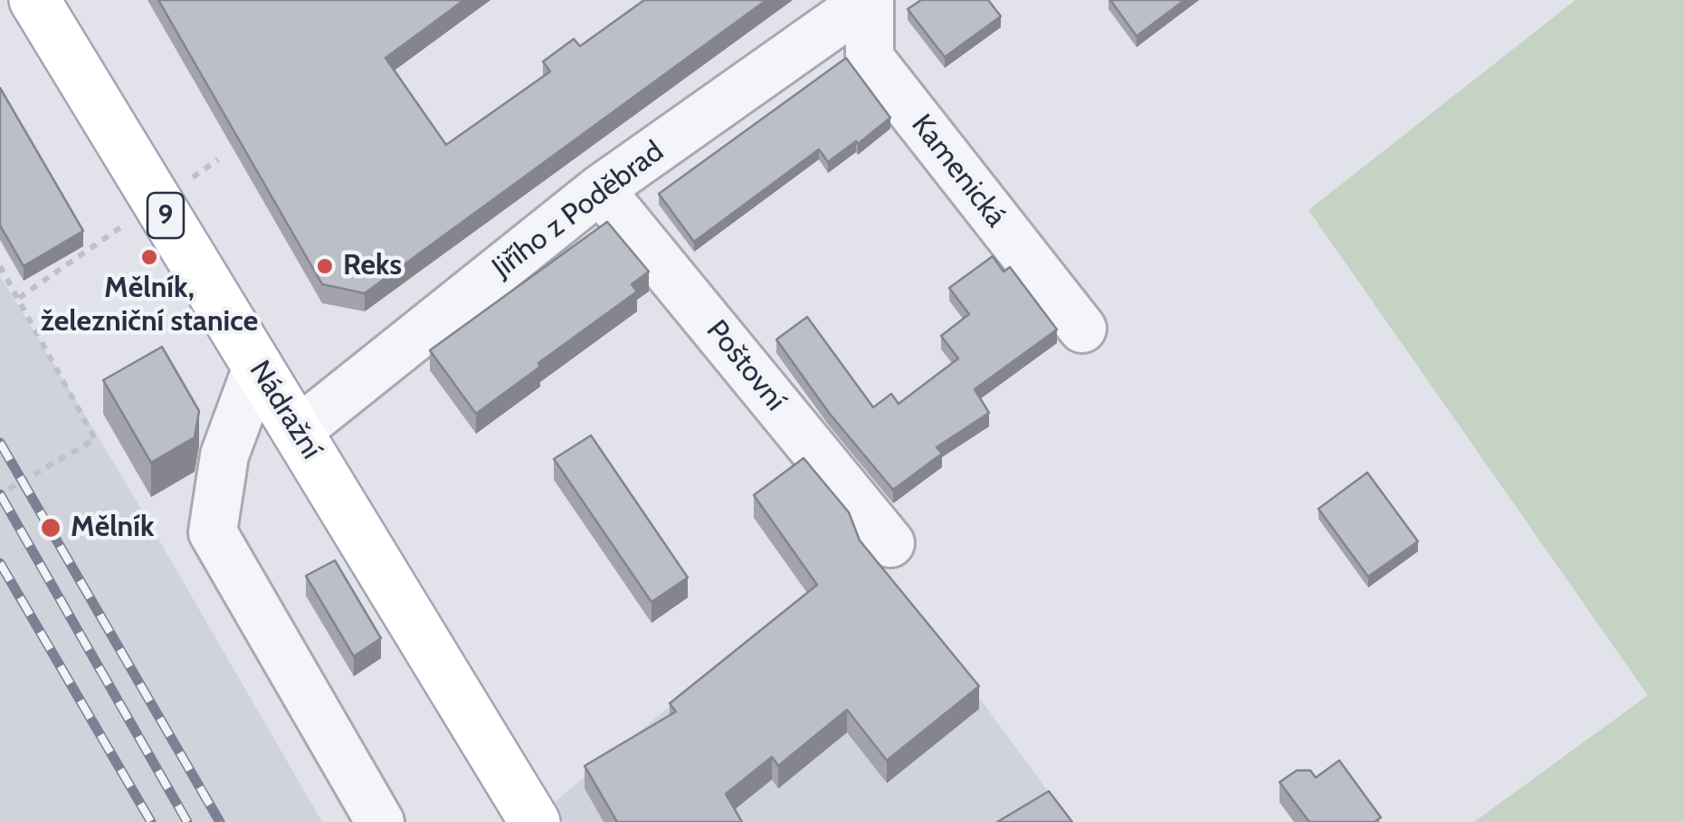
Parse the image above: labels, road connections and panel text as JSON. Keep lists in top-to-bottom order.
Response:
{
  "streets": {
    "main road": ["9", "Nádražní"],
    "street": ["Kamenická", "Jiřího z Poděbrad", "Poštovní"]
  },
  "crossings": [
    ["Kamenická", "Jiřího z Poděbrad"],
    ["Jiřího z Poděbrad", "Poštovní"],
    ["Jiřího z Poděbrad", "Nádražní"]
  ],
  "places": ["Mělník, železniční stanice", "Reks", "Mělník"]
}
